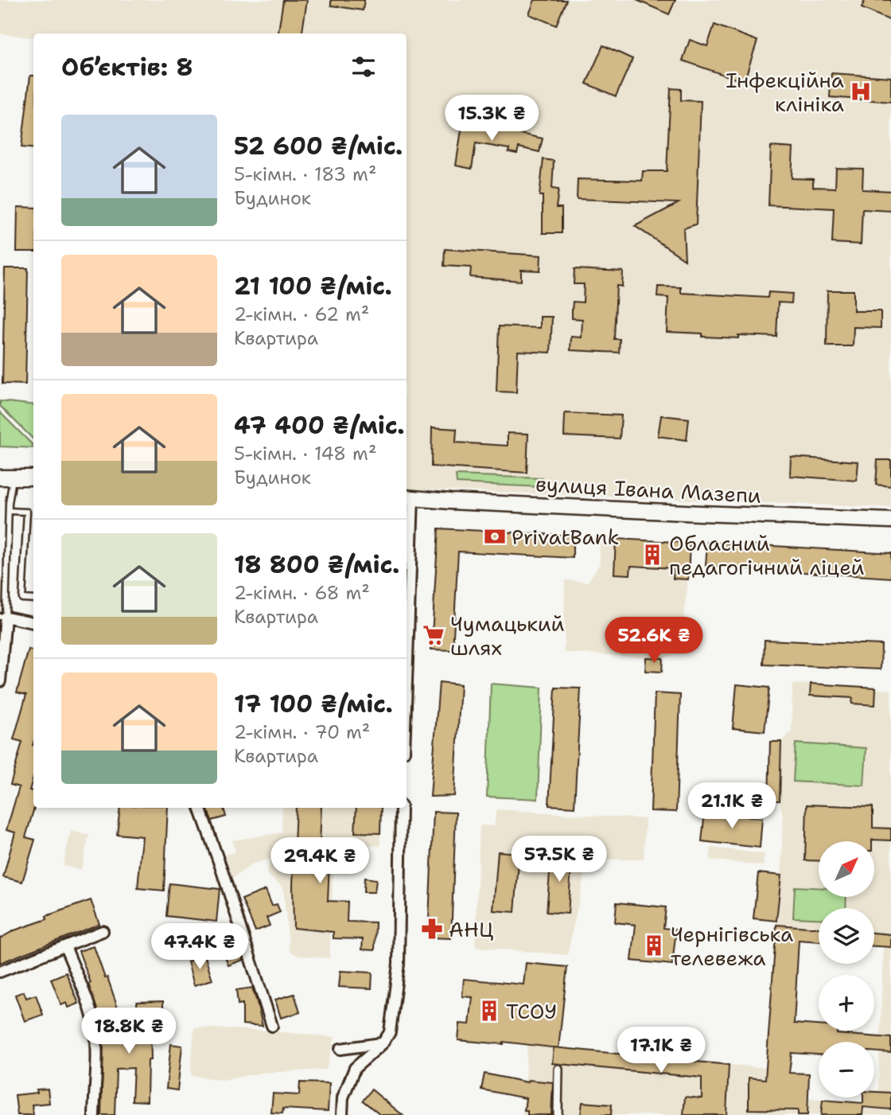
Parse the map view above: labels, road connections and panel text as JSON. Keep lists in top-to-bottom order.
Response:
{
  "streets": {
    "main road": ["вулиця Івана Мазепи"]
  },
  "places": {
    "hospital": ["Інфекційна клініка"],
    "bank": ["PrivatBank"],
    "building": ["Обласний педагогічний ліцей", "Чернігівська телевежа", "ТСОУ"],
    "supermarket": ["Чумацький шлях"],
    "pharmacy": ["АНЦ"]
  },
  "north": "top right",
  "page": {
    "heading": "Об’єктів: 8",
    "price": [
      "15.3K ₴",
      "52.6K ₴",
      "21.1K ₴",
      "57.5K ₴",
      "29.4K ₴",
      "47.4K ₴",
      "18.8K ₴",
      "17.1K ₴"
    ],
    "list": [
      {
        "name": "52 600 ₴/міс.",
        "note": "5-кімн. · 183 m² · Будинок"
      },
      {
        "name": "21 100 ₴/міс.",
        "note": "2-кімн. · 62 m² · Квартира"
      },
      {
        "name": "47 400 ₴/міс.",
        "note": "5-кімн. · 148 m² · Будинок"
      },
      {
        "name": "18 800 ₴/міс.",
        "note": "2-кімн. · 68 m² · Квартира"
      },
      {
        "name": "17 100 ₴/міс.",
        "note": "2-кімн. · 70 m² · Квартира"
      }
    ],
    "map_buttons": ["+", "−"]
  }
}
